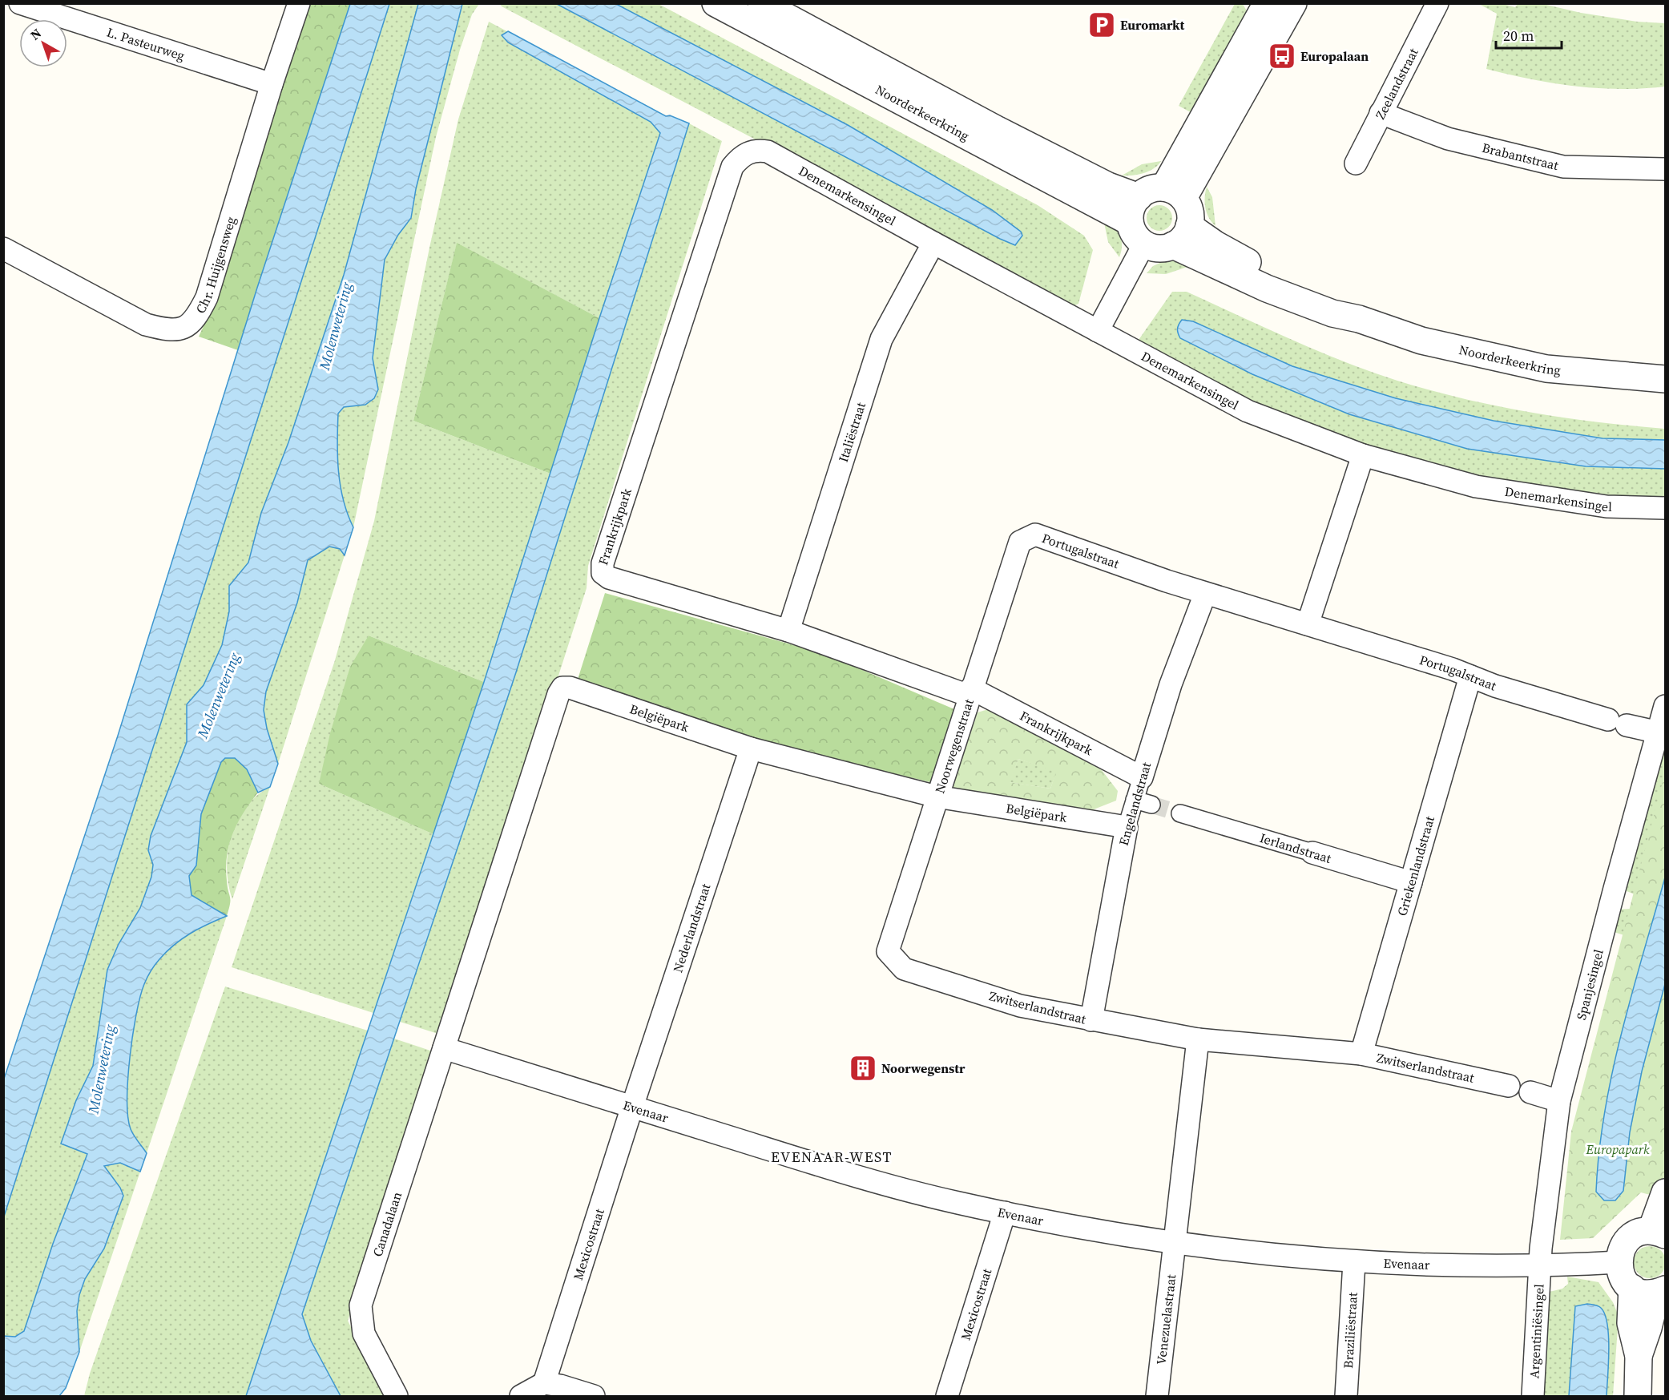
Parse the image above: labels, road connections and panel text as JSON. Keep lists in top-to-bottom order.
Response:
{
  "streets": {
    "street": [
      "L. Pasteurweg",
      "Zeelandstraat",
      "Noorderkeerkring",
      "Brabantstraat",
      "Denemarkensingel",
      "Chr. Huijgensweg",
      "Italiëstraat",
      "Frankrijkpark",
      "Portugalstraat",
      "Belgiëpark",
      "Noorwegenstraat",
      "Engelandstraat",
      "Ierlandstraat",
      "Griekenlandstraat",
      "Nederlandstraat",
      "Spanjesingel",
      "Zwitserlandstraat",
      "Evenaar",
      "Canadalaan",
      "Mexicostraat",
      "Venezuelastraat",
      "Braziliëstraat",
      "Argentiniësingel"
    ]
  },
  "crossings": [
    ["L. Pasteurweg", "Chr. Huijgensweg"],
    ["Zeelandstraat", "Brabantstraat"],
    ["Denemarkensingel", "Italiëstraat"],
    ["Denemarkensingel", "Frankrijkpark"],
    ["Italiëstraat", "Frankrijkpark"],
    ["Frankrijkpark", "Noorwegenstraat"],
    ["Frankrijkpark", "Engelandstraat"],
    ["Portugalstraat", "Noorwegenstraat"],
    ["Portugalstraat", "Engelandstraat"],
    ["Portugalstraat", "Griekenlandstraat"],
    ["Portugalstraat", "Spanjesingel"],
    ["Belgiëpark", "Noorwegenstraat"],
    ["Belgiëpark", "Engelandstraat"],
    ["Belgiëpark", "Nederlandstraat"],
    ["Belgiëpark", "Evenaar"],
    ["Belgiëpark", "Canadalaan"],
    ["Noorwegenstraat", "Zwitserlandstraat"],
    ["Engelandstraat", "Zwitserlandstraat"],
    ["Ierlandstraat", "Griekenlandstraat"],
    ["Griekenlandstraat", "Zwitserlandstraat"],
    ["Nederlandstraat", "Evenaar"],
    ["Nederlandstraat", "Mexicostraat"],
    ["Spanjesingel", "Evenaar"],
    ["Spanjesingel", "Argentiniësingel"],
    ["Evenaar", "Canadalaan"],
    ["Evenaar", "Mexicostraat"],
    ["Evenaar", "Venezuelastraat"],
    ["Evenaar", "Braziliëstraat"],
    ["Evenaar", "Argentiniësingel"]
  ],
  "districts": ["EVENAAR-WEST"],
  "water": ["Molenwetering"],
  "parks": ["Europapark"],
  "places": {
    "parking": ["Euromarkt"],
    "bus stop": ["Europalaan"],
    "building": ["Noorwegenstr"]
  },
  "scale_bar": "20 m",
  "north": "top left"
}
